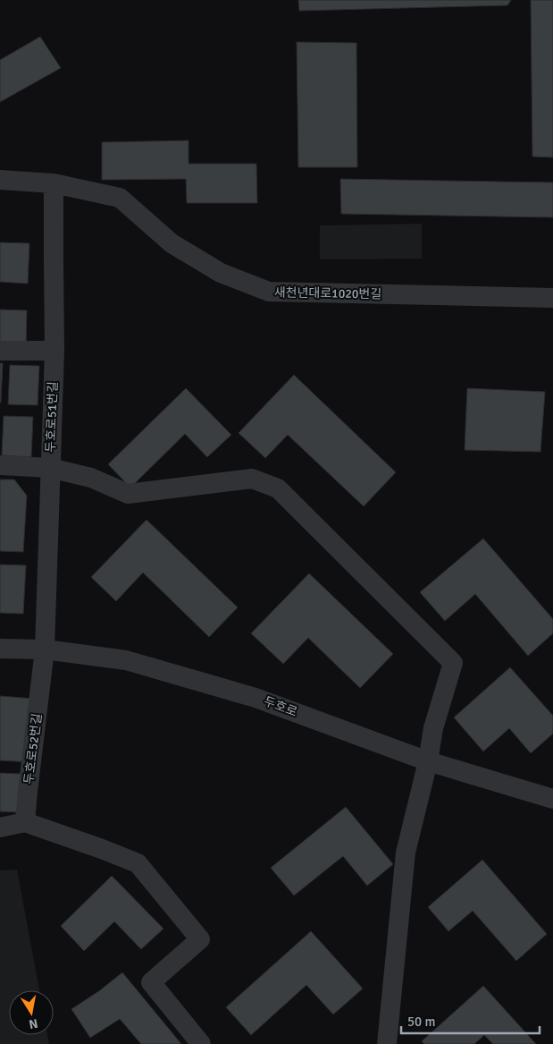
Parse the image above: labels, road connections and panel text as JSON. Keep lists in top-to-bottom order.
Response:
{
  "streets": {
    "street": [
      "새천년대로1020번길",
      "두호로51번길",
      "두호로",
      "두호로52번길"
    ]
  },
  "crossings": [
    ["새천년대로1020번길", "두호로51번길"],
    ["두호로51번길", "두호로"],
    ["두호로51번길", "두호로52번길"],
    ["두호로", "두호로52번길"]
  ],
  "scale_bar": "50 m",
  "north": "bottom"
}
